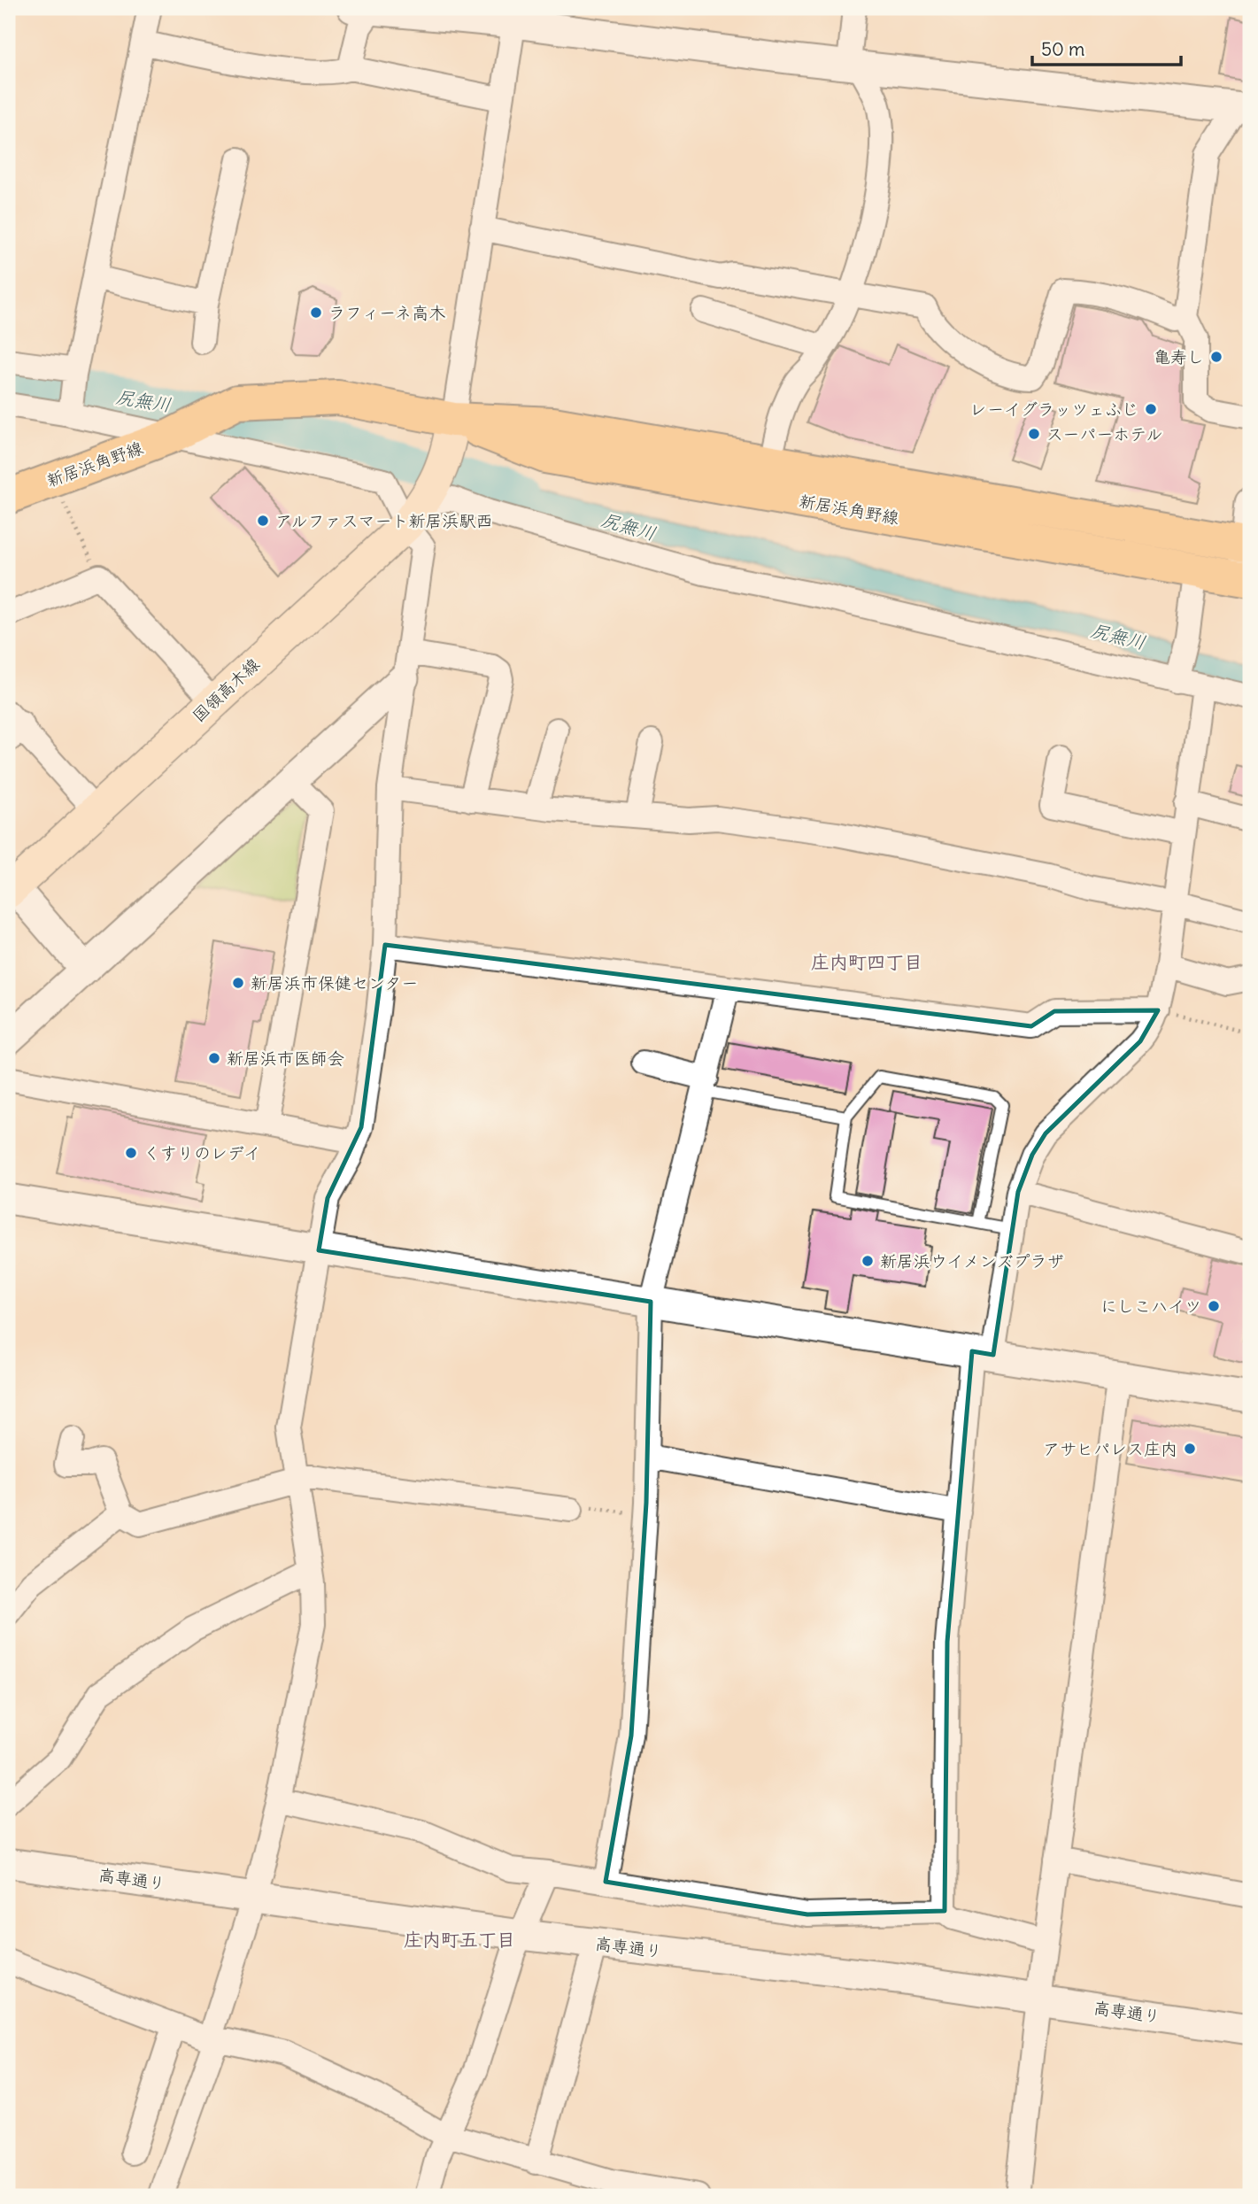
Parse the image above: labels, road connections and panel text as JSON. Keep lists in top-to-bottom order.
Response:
{
  "streets": {
    "main road": ["新居浜角野線", "国領高木線"],
    "street": ["高専通り"]
  },
  "districts": ["庄内町四丁目", "庄内町五丁目"],
  "water": ["尻無川"],
  "places": [
    "ラフィーネ高木",
    "亀寿し",
    "レーイグラッツェふじ",
    "スーパーホテル",
    "アルファスマート新居浜駅西",
    "新居浜市保健センター",
    "新居浜市医師会",
    "くすりのレデイ",
    "新居浜ウイメンズプラザ",
    "にしこハイツ",
    "アサヒパレス庄内"
  ],
  "scale_bar": "50 m"
}
